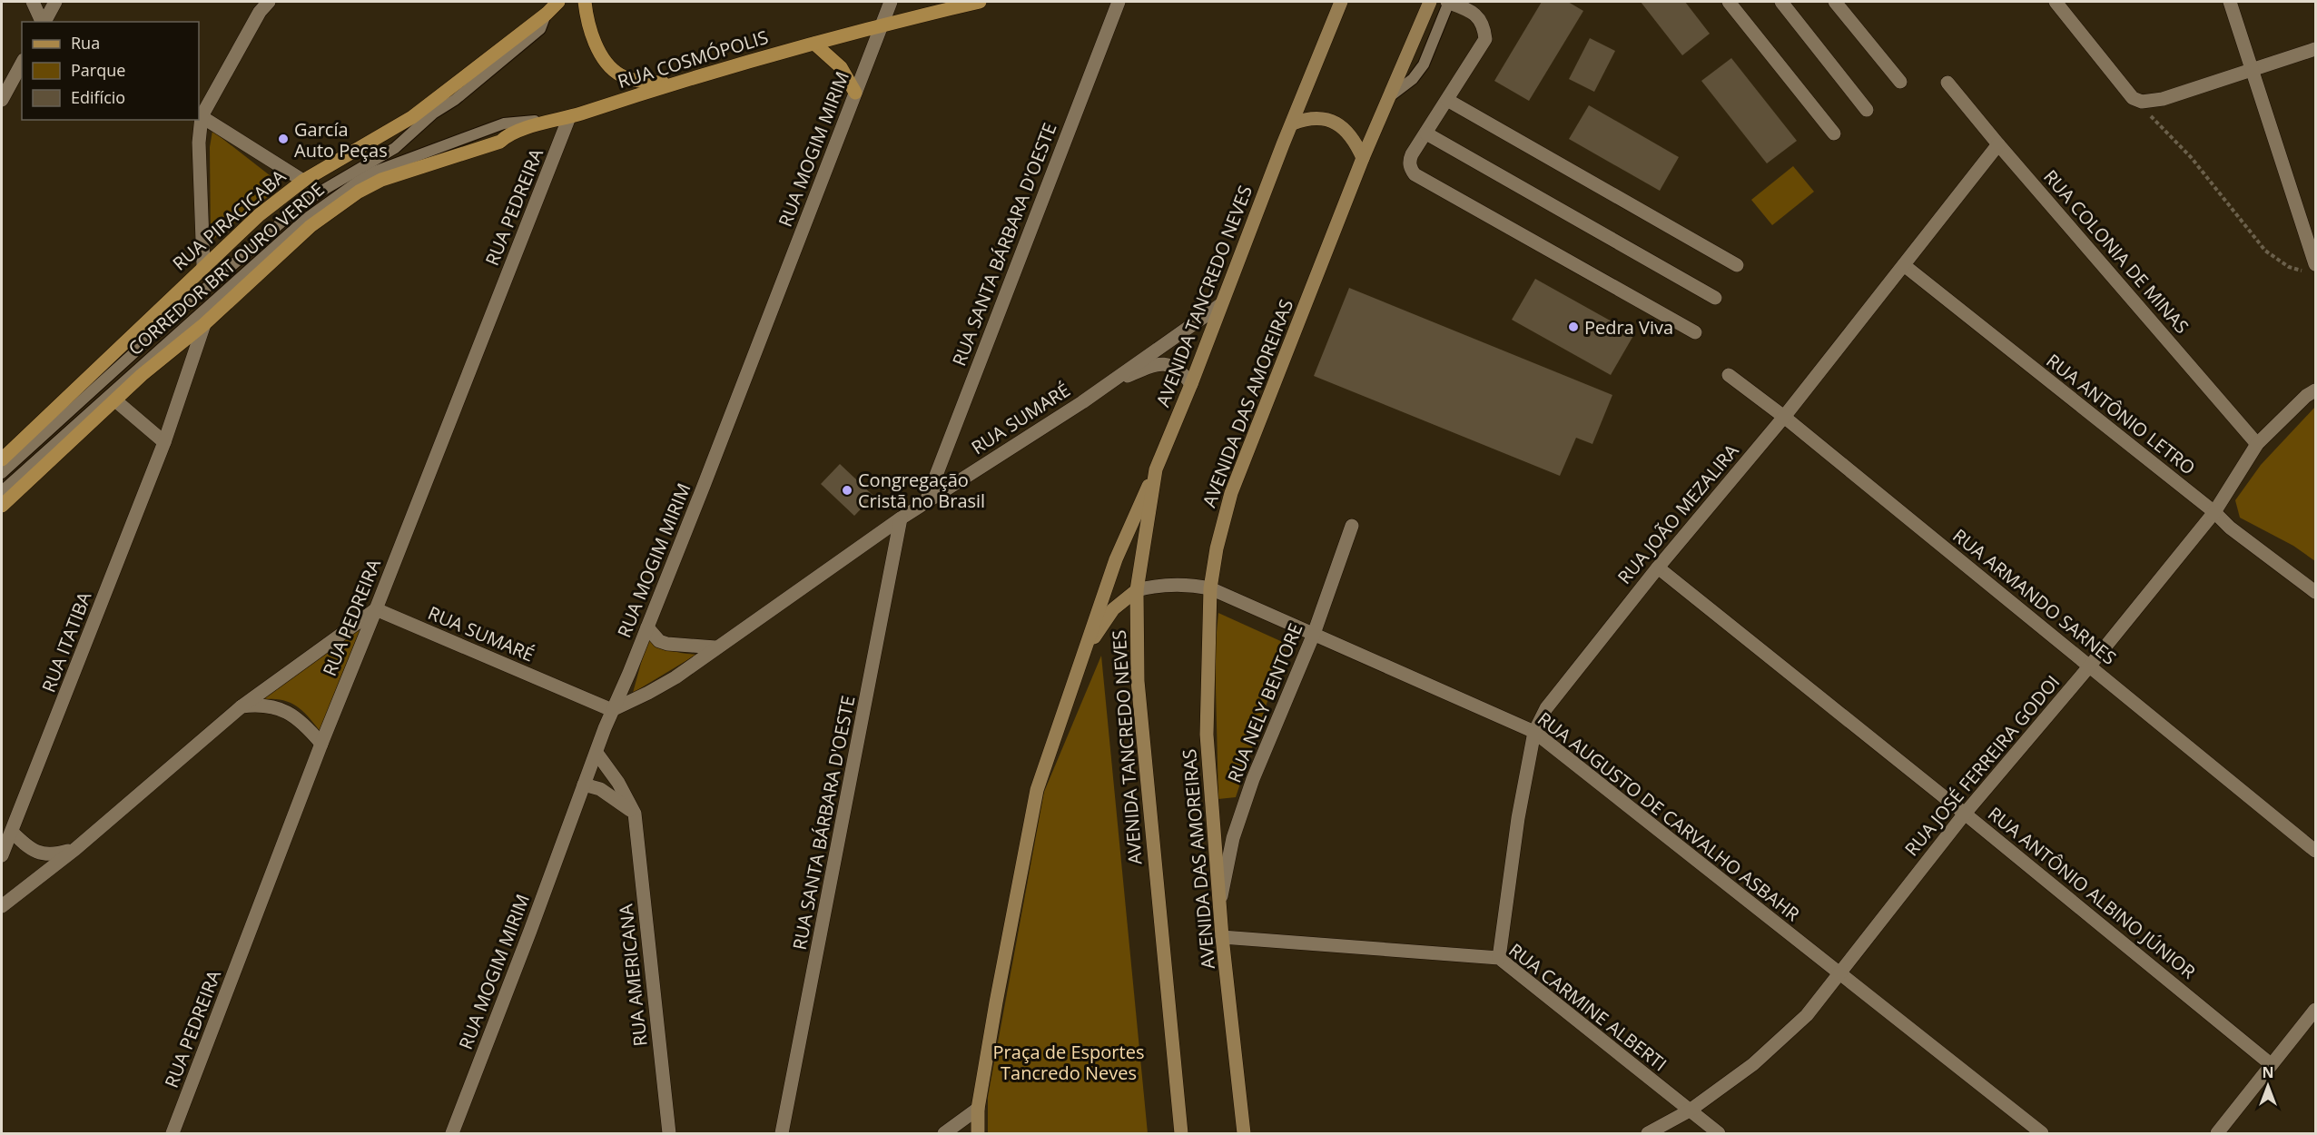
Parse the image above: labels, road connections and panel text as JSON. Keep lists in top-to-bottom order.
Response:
{
  "streets": {
    "main road": [
      "RUA COSMÓPOLIS",
      "RUA PIRACICABA",
      "AVENIDA TANCREDO NEVES",
      "AVENIDA DAS AMOREIRAS"
    ],
    "street": [
      "RUA MOGIM MIRIM",
      "RUA PEDREIRA",
      "RUA SANTA BÁRBARA D'OESTE",
      "RUA COLONIA DE MINAS",
      "RUA ANTÔNIO LETRO",
      "RUA SUMARÉ",
      "RUA JOÃO MEZALIRA",
      "RUA ARMANDO SARNES",
      "RUA ITATIBA",
      "RUA NELY BENTORE",
      "RUA JOSÉ FERREIRA GODOI",
      "RUA AUGUSTO DE CARVALHO ASBAHR",
      "RUA ANTÔNIO ALBINO JÚNIOR",
      "RUA AMERICANA",
      "RUA CARMINE ALBERTI"
    ],
    "lane": ["CORREDOR BRT OURO VERDE"]
  },
  "crossings": [
    ["RUA COSMÓPOLIS", "RUA MOGIM MIRIM"],
    ["RUA COSMÓPOLIS", "RUA PEDREIRA"],
    ["RUA COSMÓPOLIS", "CORREDOR BRT OURO VERDE"],
    ["RUA COSMÓPOLIS", "RUA ITATIBA"],
    ["RUA MOGIM MIRIM", "RUA SUMARÉ"],
    ["RUA MOGIM MIRIM", "RUA AMERICANA"],
    ["RUA PEDREIRA", "CORREDOR BRT OURO VERDE"],
    ["RUA PEDREIRA", "RUA SUMARÉ"],
    ["RUA PIRACICABA", "CORREDOR BRT OURO VERDE"],
    ["RUA SANTA BÁRBARA D'OESTE", "RUA SUMARÉ"],
    ["RUA COLONIA DE MINAS", "RUA JOÃO MEZALIRA"],
    ["RUA COLONIA DE MINAS", "RUA JOSÉ FERREIRA GODOI"],
    ["AVENIDA TANCREDO NEVES", "RUA SUMARÉ"],
    ["AVENIDA TANCREDO NEVES", "RUA AUGUSTO DE CARVALHO ASBAHR"],
    ["AVENIDA DAS AMOREIRAS", "RUA NELY BENTORE"],
    ["AVENIDA DAS AMOREIRAS", "RUA AUGUSTO DE CARVALHO ASBAHR"],
    ["AVENIDA DAS AMOREIRAS", "RUA CARMINE ALBERTI"],
    ["RUA ANTÔNIO LETRO", "RUA JOÃO MEZALIRA"],
    ["RUA ANTÔNIO LETRO", "RUA JOSÉ FERREIRA GODOI"],
    ["RUA JOÃO MEZALIRA", "RUA ARMANDO SARNES"],
    ["RUA JOÃO MEZALIRA", "RUA AUGUSTO DE CARVALHO ASBAHR"],
    ["RUA JOÃO MEZALIRA", "RUA ANTÔNIO ALBINO JÚNIOR"],
    ["RUA JOÃO MEZALIRA", "RUA CARMINE ALBERTI"],
    ["RUA ARMANDO SARNES", "RUA JOSÉ FERREIRA GODOI"],
    ["RUA NELY BENTORE", "RUA AUGUSTO DE CARVALHO ASBAHR"],
    ["RUA JOSÉ FERREIRA GODOI", "RUA AUGUSTO DE CARVALHO ASBAHR"],
    ["RUA JOSÉ FERREIRA GODOI", "RUA ANTÔNIO ALBINO JÚNIOR"],
    ["RUA JOSÉ FERREIRA GODOI", "RUA CARMINE ALBERTI"]
  ],
  "parks": ["Praça de Esportes Tancredo Neves"],
  "places": ["García Auto Peças", "Pedra Viva", "Congregação Cristã no Brasil"],
  "legend": ["Rua", "Parque", "Edifício"],
  "north": "top"
}
